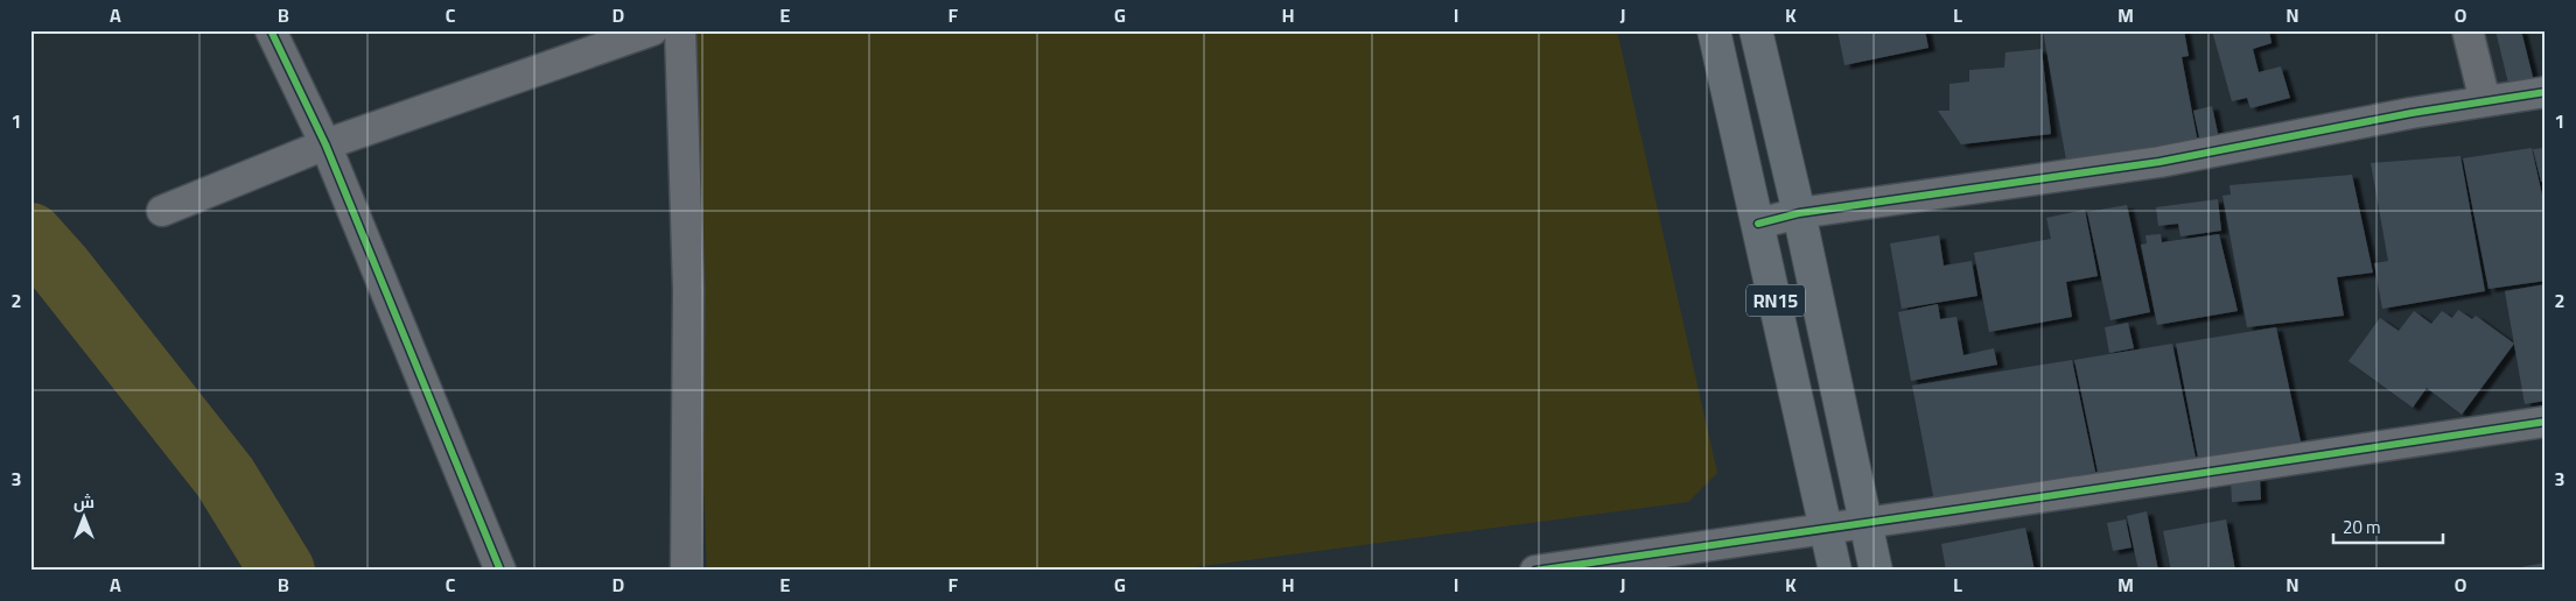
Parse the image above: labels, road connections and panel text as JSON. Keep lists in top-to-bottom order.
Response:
{
  "streets": {
    "main road": ["RN15"]
  },
  "scale_bar": "20 m",
  "north": "top",
  "grid": {
    "columns": [
      "A",
      "B",
      "C",
      "D",
      "E",
      "F",
      "G",
      "H",
      "I",
      "J",
      "K",
      "L",
      "M",
      "N",
      "O"
    ],
    "rows": ["1", "2", "3"]
  }
}
